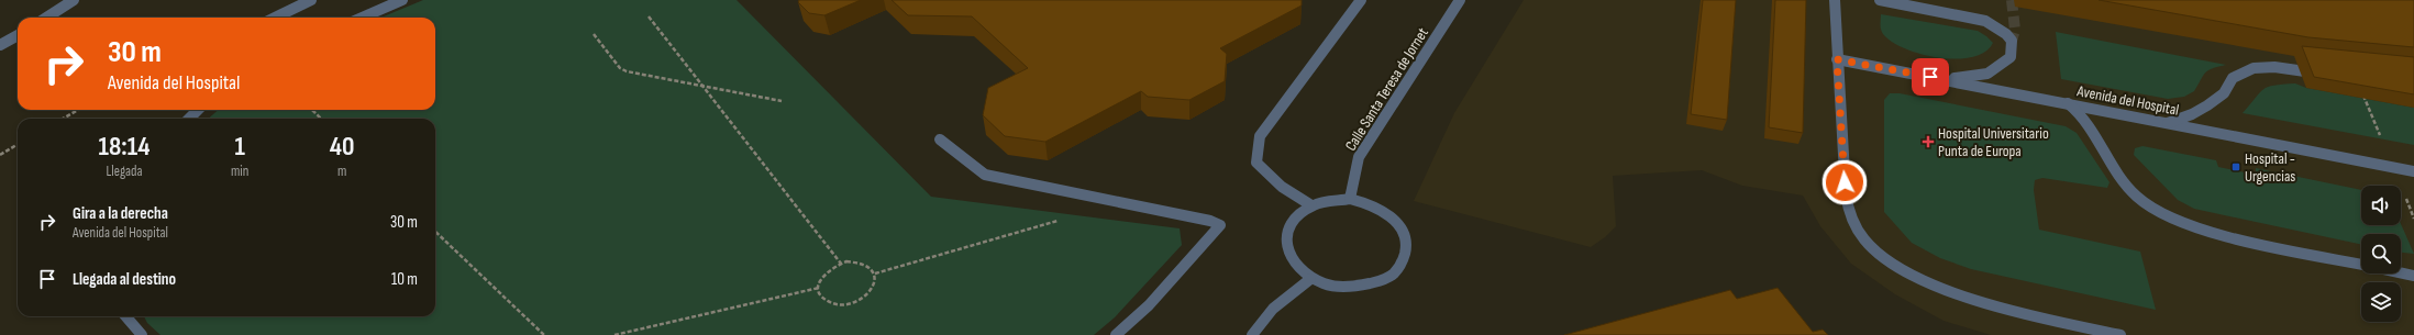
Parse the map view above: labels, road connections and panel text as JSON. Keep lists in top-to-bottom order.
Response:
{
  "streets": {
    "street": ["Calle Santa Teresa de Jornet", "Avenida del Hospital"]
  },
  "places": {
    "health": ["Hospital Universitario Punta de Europa"],
    "transit": ["Hospital - Urgencias"]
  },
  "page": {
    "turn": ["30 m", "Avenida del Hospital"],
    "eta": [
      "18:14",
      "Llegada",
      "1",
      "min",
      "40",
      "m"
    ],
    "list": [
      {
        "name": "Gira a la derecha",
        "note": "Avenida del Hospital",
        "value": "30 m"
      },
      {
        "name": "Llegada al destino",
        "value": "10 m"
      }
    ]
  }
}
